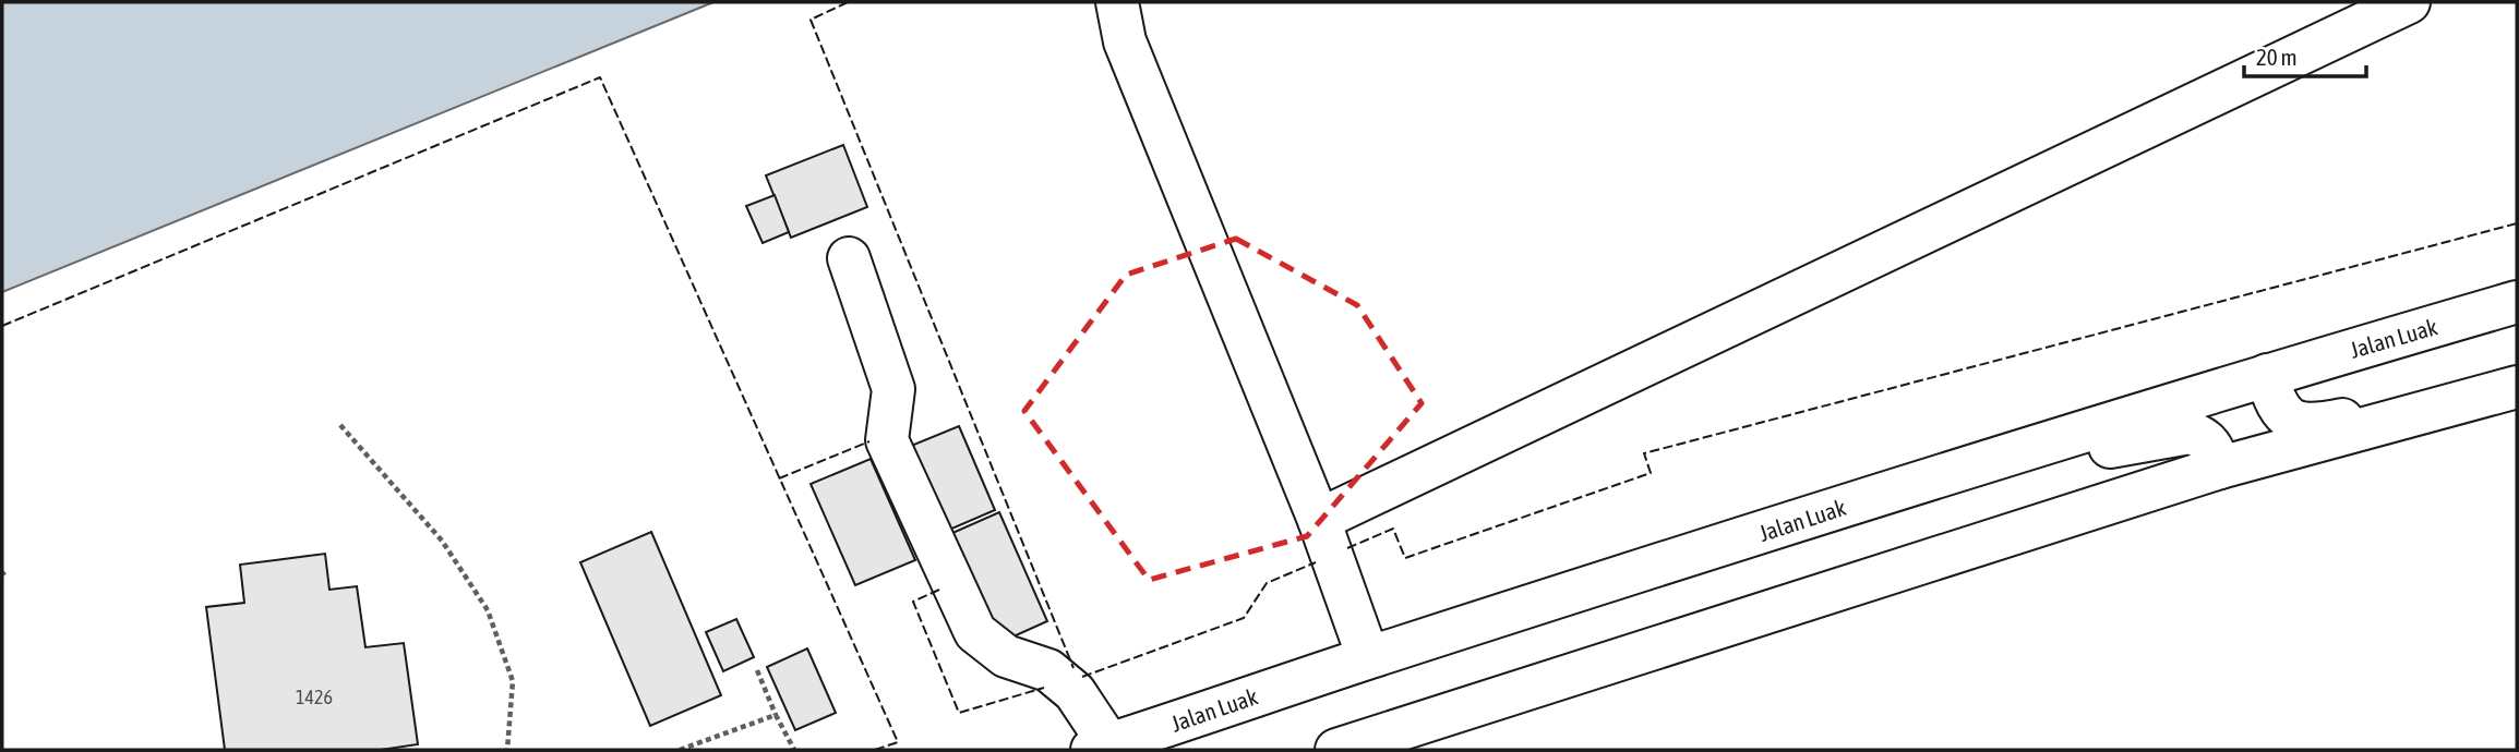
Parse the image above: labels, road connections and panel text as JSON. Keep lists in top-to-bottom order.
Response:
{
  "streets": {
    "main road": ["Jalan Luak"]
  },
  "house_numbers": ["1426"],
  "scale_bar": "20 m"
}
